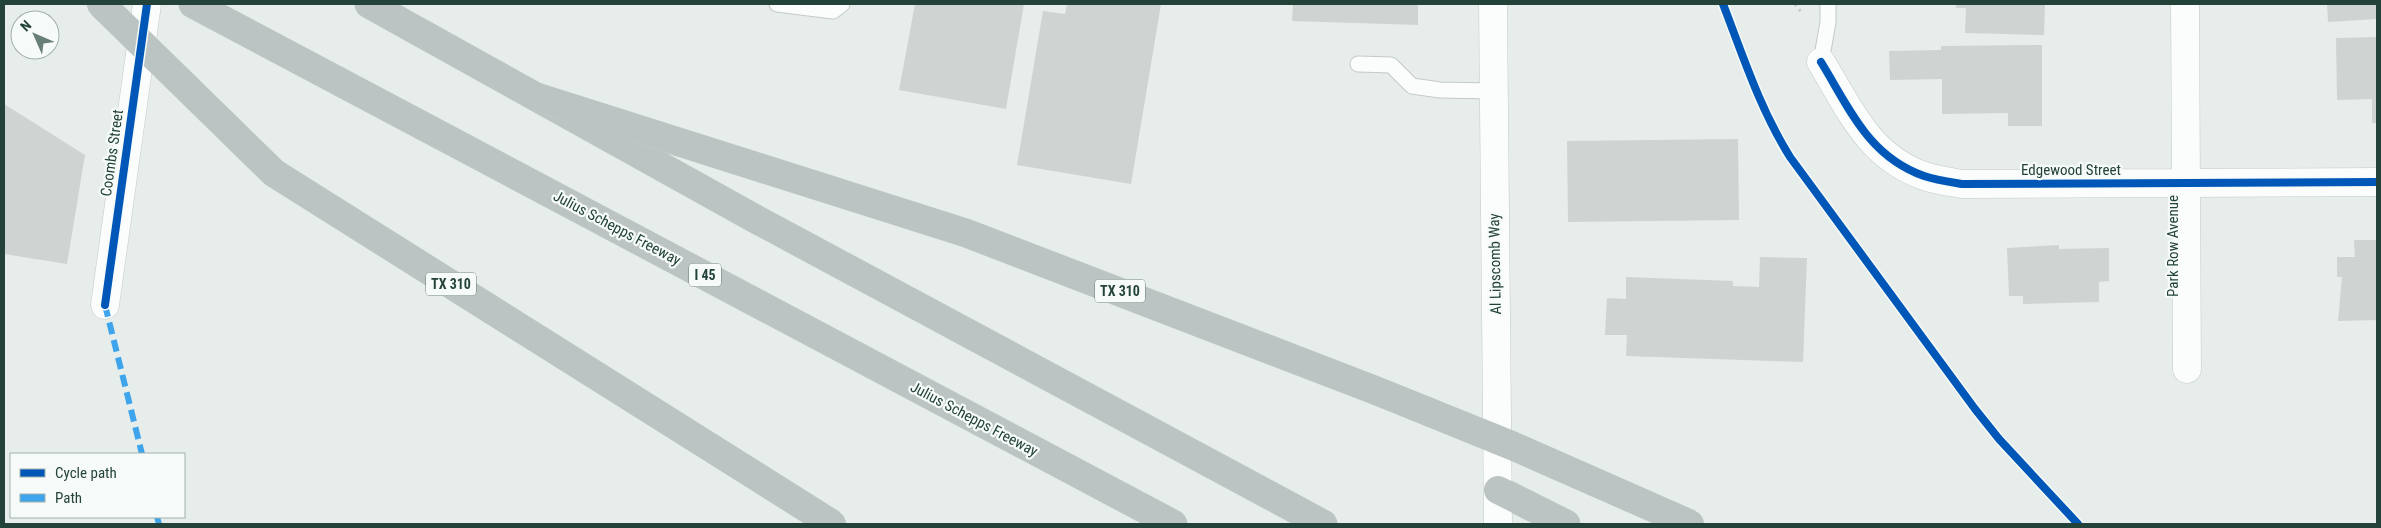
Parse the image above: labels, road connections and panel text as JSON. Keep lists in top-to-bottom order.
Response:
{
  "streets": {
    "highway": ["Julius Schepps Freeway", "I 45", "TX 310"],
    "street": [
      "Coombs Street",
      "Edgewood Street",
      "Park Row Avenue",
      "Al Lipscomb Way"
    ]
  },
  "crossings": [
    ["Edgewood Street", "Park Row Avenue"]
  ],
  "legend": ["Cycle path", "Path"],
  "north": "top left"
}
